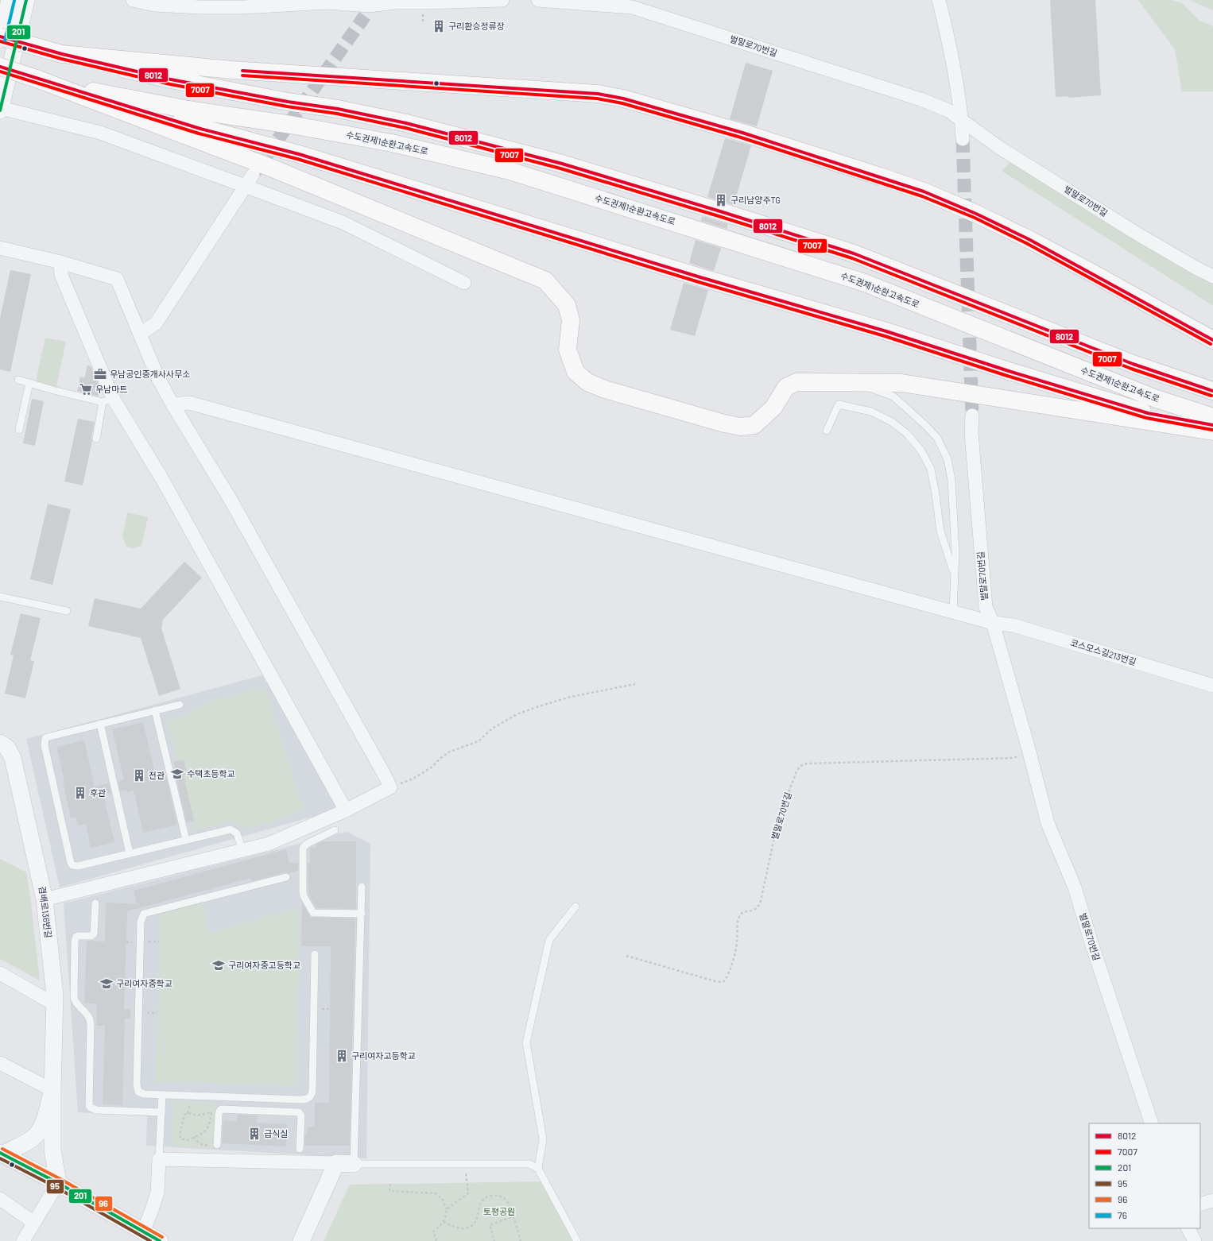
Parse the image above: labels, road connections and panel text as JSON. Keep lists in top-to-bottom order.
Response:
{
  "streets": {
    "highway": ["수도권제1순환고속도로"],
    "street": ["벌말로70번길", "코스모스길213번길", "겸배로136번길"]
  },
  "crossings": [
    ["벌말로70번길", "코스모스길213번길"]
  ],
  "parks": ["토평공원"],
  "places": {
    "building": [
      "구리환승정류장",
      "구리남양주TG",
      "전관",
      "후관",
      "구리여자고등학교",
      "급식실"
    ],
    "office": ["우남공인중개사사무소"],
    "supermarket": ["우남마트"],
    "school or university": ["수택초등학교", "구리여자중고등학교", "구리여자중학교"]
  },
  "lines": [
    "transit line 201",
    "transit line 76",
    "transit line 8012",
    "transit line 7007",
    "transit line 96",
    "transit line 95"
  ],
  "legend": [
    "8012",
    "7007",
    "201",
    "95",
    "96",
    "76"
  ]
}
